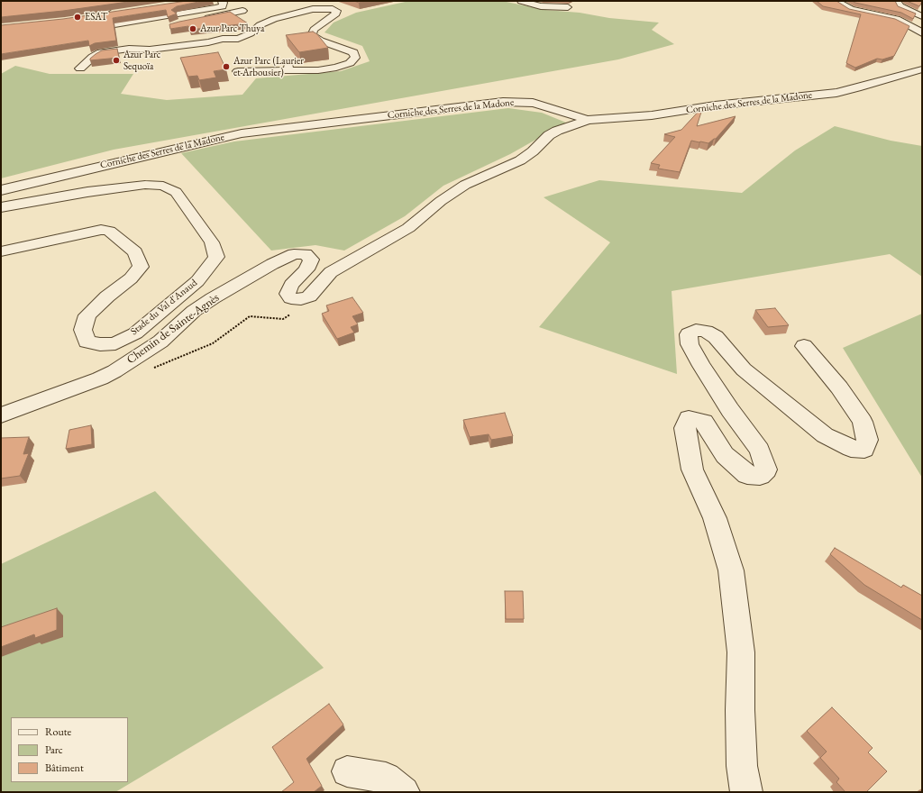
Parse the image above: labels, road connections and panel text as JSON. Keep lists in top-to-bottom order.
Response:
{
  "streets": {
    "street": ["Corniche des Serres de la Madone", "Stade du Val d'Anaud", "Chemin de Sainte-Agnès"]
  },
  "places": [
    "ESAT",
    "Azur Parc Thuya",
    "Azur Parc Sequoïa",
    "Azur Parc (Laurier et Arbousier)"
  ],
  "legend": ["Route", "Parc", "Bâtiment"]
}
